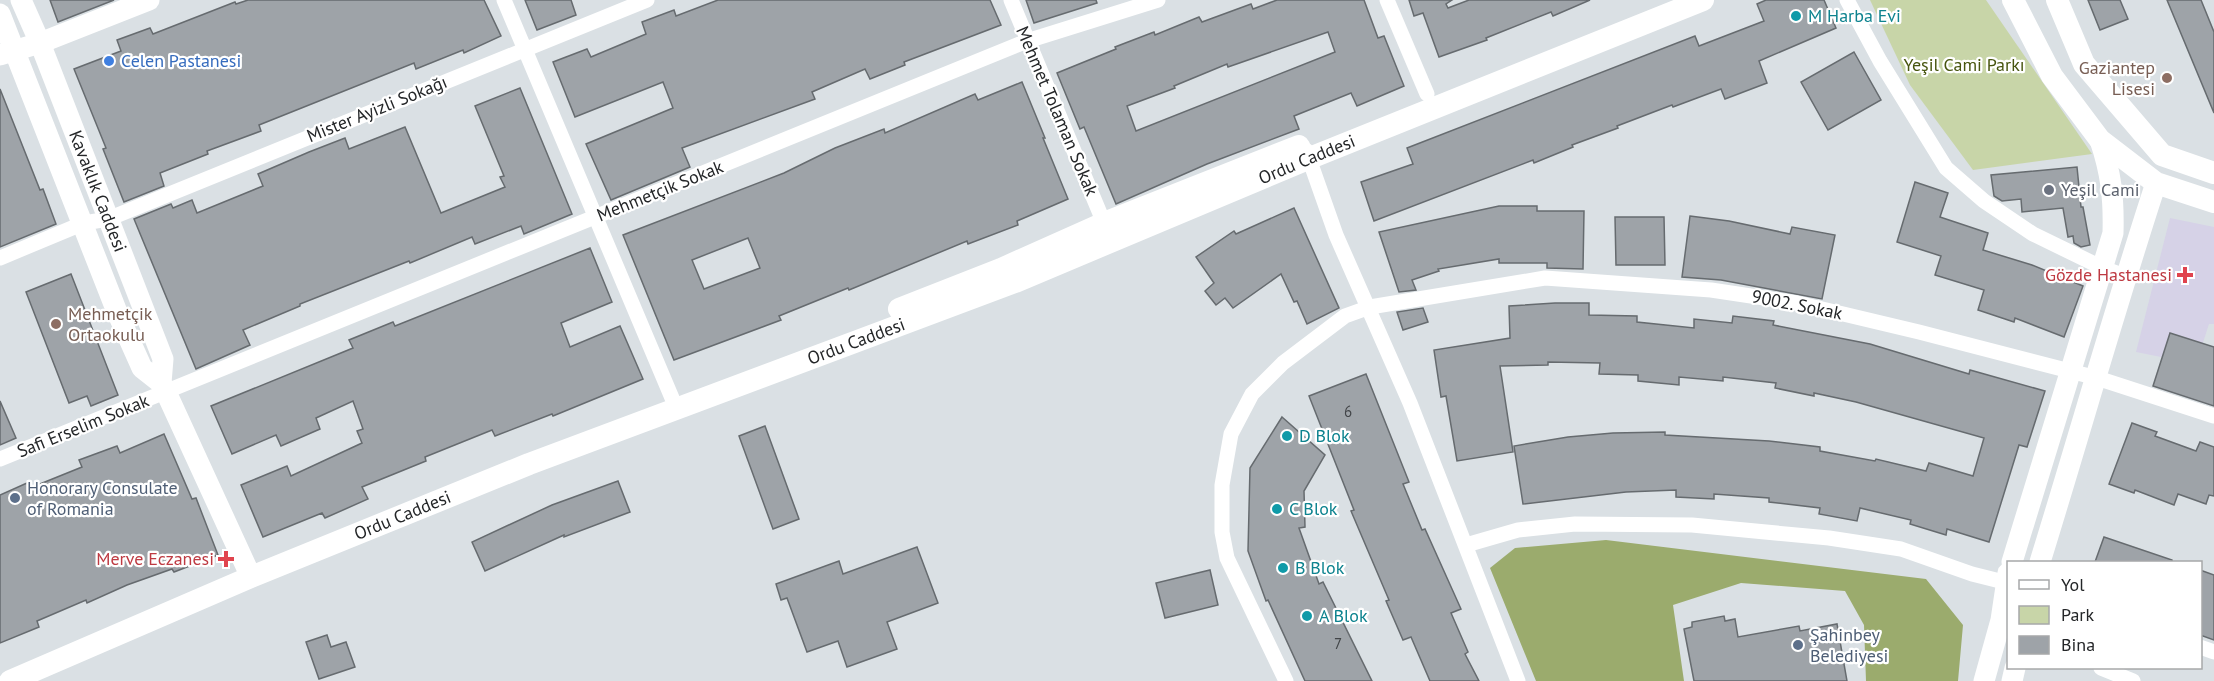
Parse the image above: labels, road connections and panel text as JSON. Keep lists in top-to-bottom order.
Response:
{
  "streets": {
    "main road": ["Ordu Caddesi"],
    "street": [
      "Mister Ayizli Sokağı",
      "Mehmet Tolaman Sokak",
      "Kavaklık Caddesi",
      "Mehmetçik Sokak",
      "9002. Sokak",
      "Safi Erselim Sokak"
    ]
  },
  "crossings": [
    ["Mister Ayizli Sokağı", "Kavaklık Caddesi"],
    ["Mehmet Tolaman Sokak", "Ordu Caddesi"],
    ["Mehmet Tolaman Sokak", "Mehmetçik Sokak"],
    ["Ordu Caddesi", "Kavaklık Caddesi"],
    ["Kavaklık Caddesi", "Mehmetçik Sokak"],
    ["Kavaklık Caddesi", "Safi Erselim Sokak"],
    ["Mehmetçik Sokak", "Safi Erselim Sokak"]
  ],
  "parks": ["Yeşil Cami Parkı"],
  "places": {
    "other": [
      "M Harba Evi",
      "Celen Pastanesi",
      "Gaziantep Lisesi",
      "Yeşil Cami",
      "Mehmetçik Ortaokulu",
      "D Blok",
      "Honorary Consulate of Romania",
      "C Blok",
      "B Blok",
      "A Blok",
      "Şahinbey Belediyesi"
    ],
    "health": ["Gözde Hastanesi", "Merve Eczanesi"]
  },
  "house_numbers": ["6", "7"],
  "legend": ["Yol", "Park", "Bina"]
}
